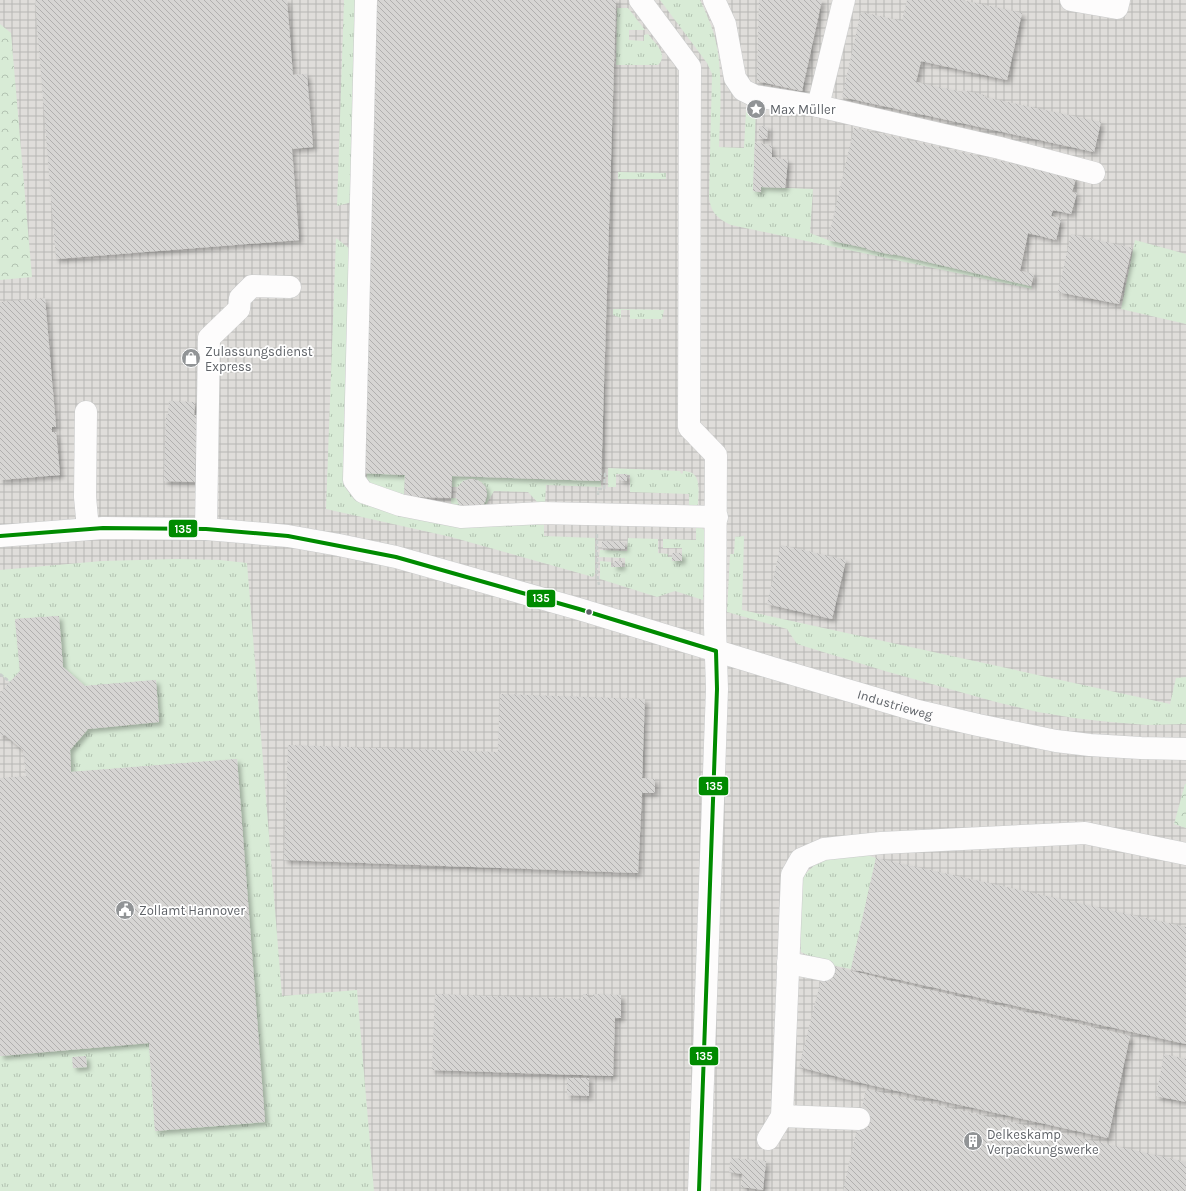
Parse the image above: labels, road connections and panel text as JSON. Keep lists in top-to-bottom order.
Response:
{
  "streets": {
    "street": ["Industrieweg"]
  },
  "places": {
    "place": ["Max Müller"],
    "shop": ["Zulassungsdienst Express"],
    "public building": ["Zollamt Hannover"],
    "building": ["Delkeskamp Verpackungswerke"]
  },
  "lines": ["transit line 135"]
}
